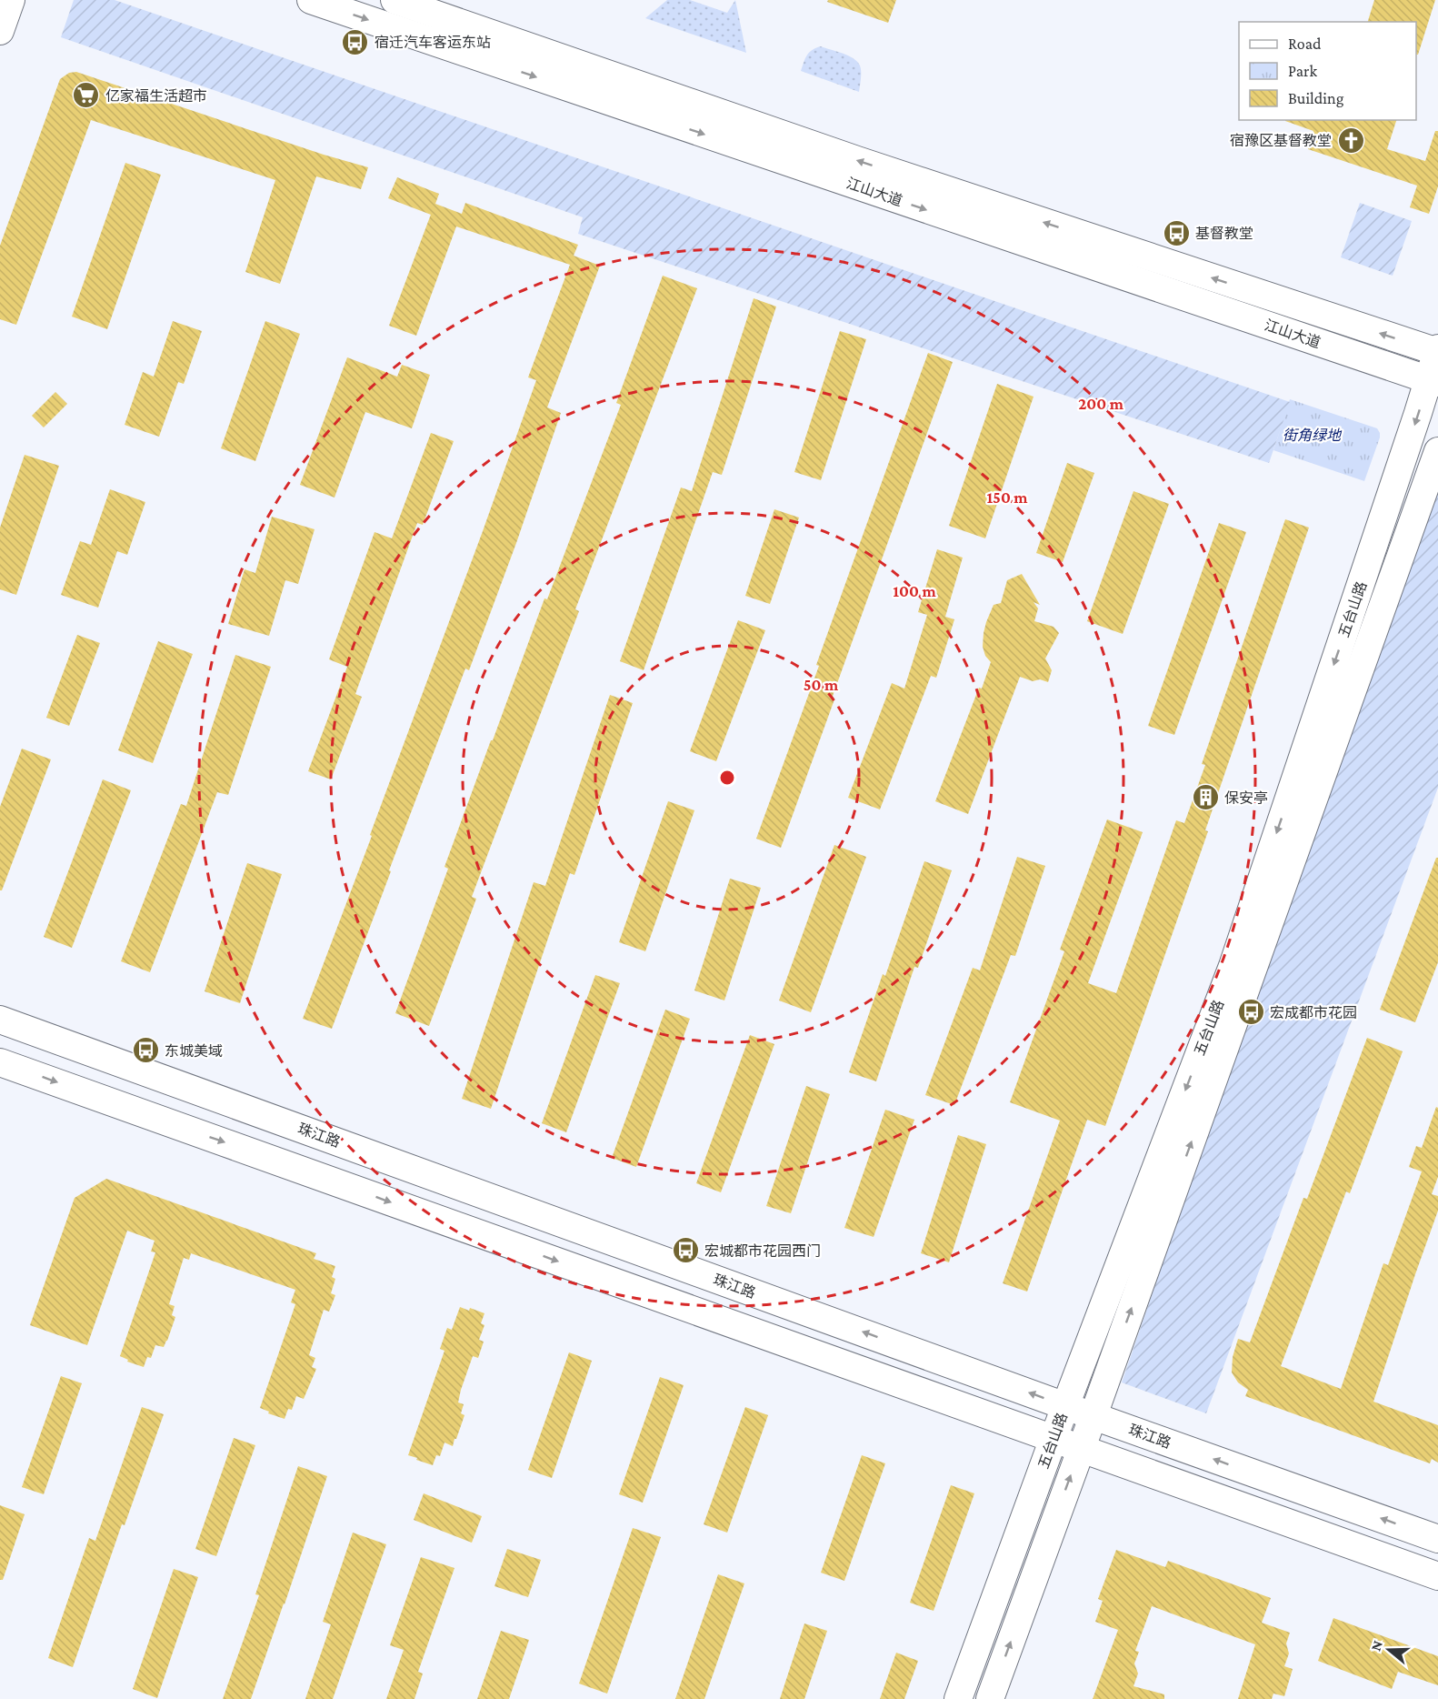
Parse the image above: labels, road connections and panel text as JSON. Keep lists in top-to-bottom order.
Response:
{
  "streets": {
    "main road": ["江山大道", "五台山路", "珠江路"]
  },
  "crossings": [
    ["江山大道", "五台山路"],
    ["五台山路", "珠江路"]
  ],
  "parks": ["街角绿地"],
  "places": {
    "bus stop": [
      "宿迁汽车客运东站",
      "基督教堂",
      "宏成都市花园",
      "东城美域",
      "宏城都市花园西门"
    ],
    "supermarket": ["亿家福生活超市"],
    "church": ["宿豫区基督教堂"],
    "building": ["保安亭"]
  },
  "legend": ["Road", "Park", "Building"],
  "north": "left",
  "rings": [
    "200 m",
    "150 m",
    "100 m",
    "50 m"
  ]
}
